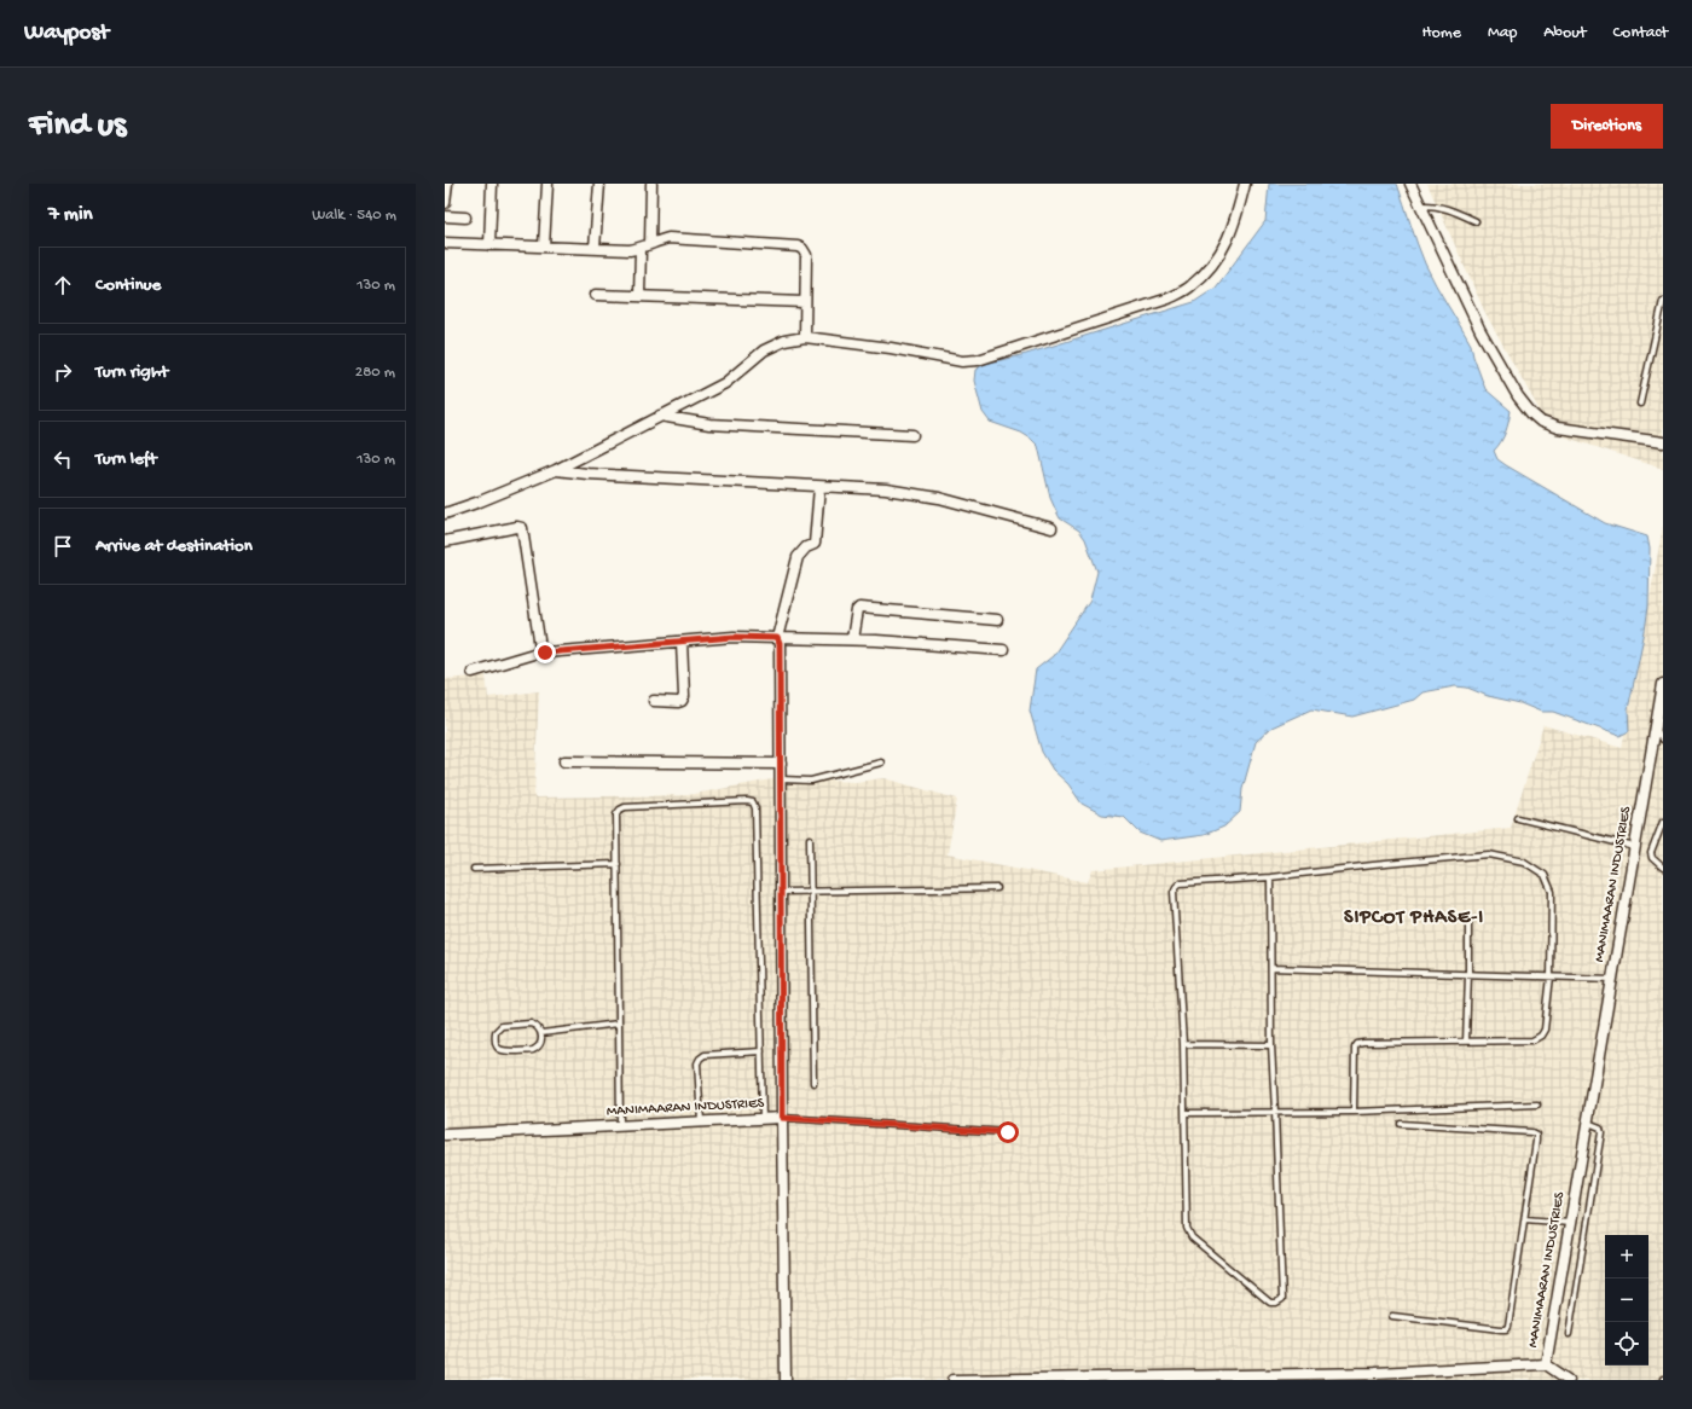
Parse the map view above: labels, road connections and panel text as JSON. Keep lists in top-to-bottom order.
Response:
{
  "streets": {
    "street": ["MANIMAARAN INDUSTRIES"]
  },
  "districts": ["SIPCOT PHASE-I"],
  "page": {
    "header": "Waypost",
    "nav": [
      "Home",
      "Map",
      "About",
      "Contact"
    ],
    "buttons": "Directions",
    "title": "Find us",
    "heading": ["7 min", "Walk · 540 m"],
    "list": [
      ["Continue", "130 m"],
      ["Turn right", "280 m"],
      ["Turn left", "130 m"],
      "Arrive at destination"
    ],
    "map_buttons": ["+", "−"]
  }
}
